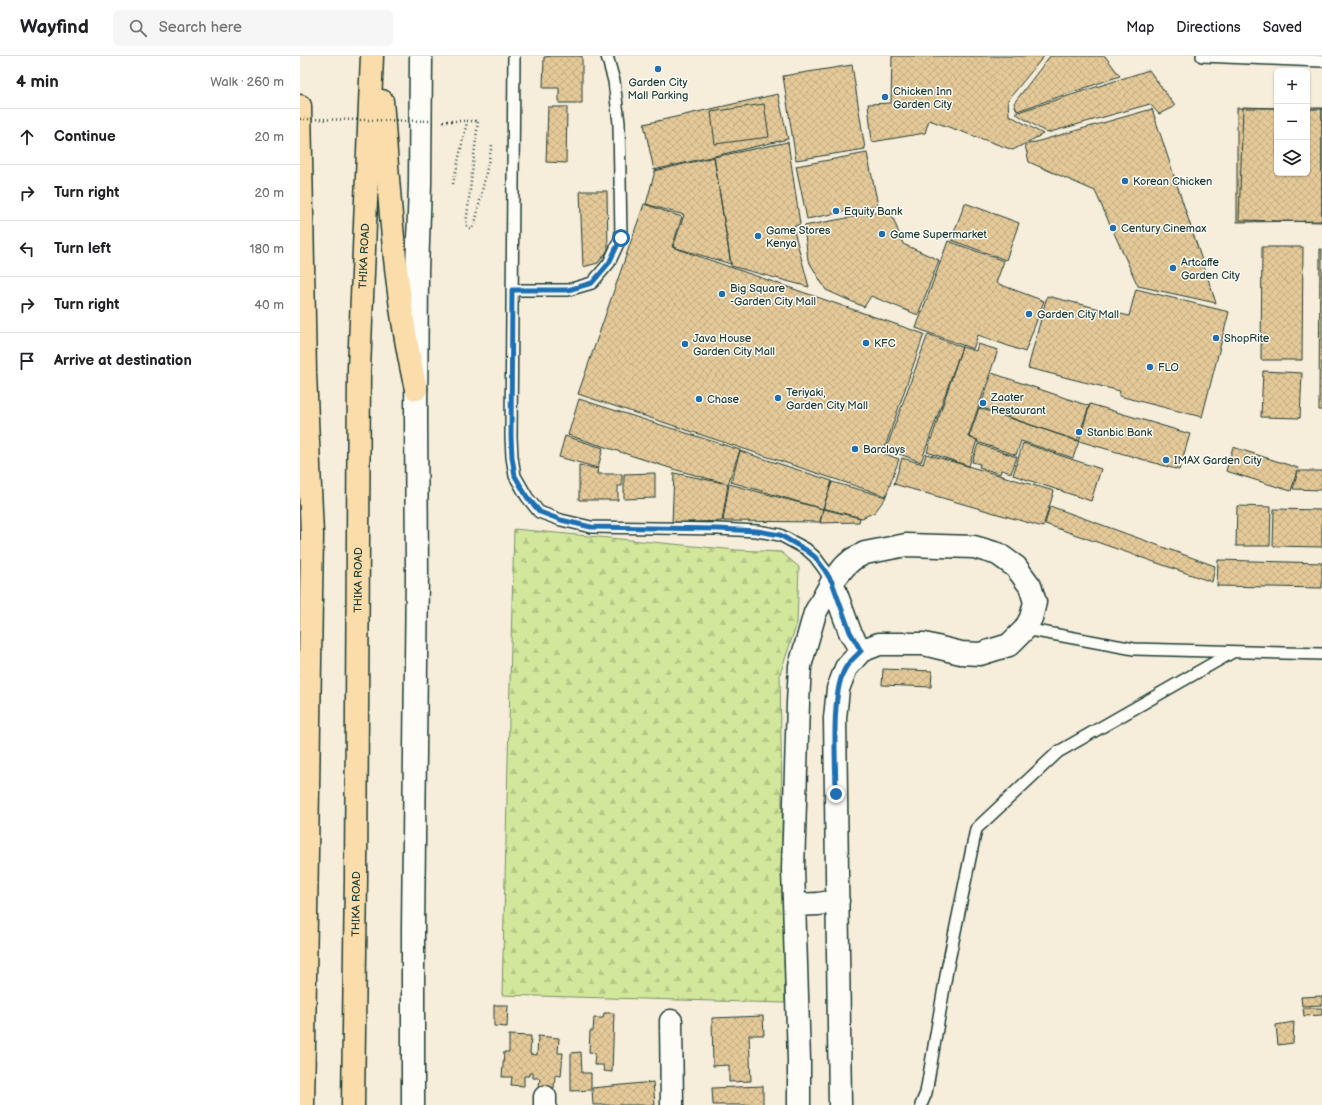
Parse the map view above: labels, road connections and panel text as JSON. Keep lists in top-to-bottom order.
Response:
{
  "streets": {
    "highway": ["THIKA ROAD"]
  },
  "places": [
    "Garden City Mall Parking",
    "Chicken Inn Garden City",
    "Korean Chicken",
    "Equity Bank",
    "Century Cinemax",
    "Game Supermarket",
    "Game Stores Kenya",
    "Artcaffe Garden City",
    "Big Square -Garden City Mall",
    "Garden City Mall",
    "ShopRite",
    "KFC",
    "Java House Garden City Mall",
    "FLO",
    "Teriyaki, Garden City Mall",
    "Chase",
    "Zaater Restaurant",
    "Stanbic Bank",
    "Barclays",
    "IMAX Garden City"
  ],
  "page": {
    "header": "Wayfind",
    "search": "Search here",
    "nav": ["Map", "Directions", "Saved"],
    "heading": ["4 min", "Walk · 260 m"],
    "map_buttons": ["+", "−"],
    "list": [
      ["Continue", "20 m"],
      ["Turn right", "20 m"],
      ["Turn left", "180 m"],
      ["Turn right", "40 m"],
      "Arrive at destination"
    ]
  }
}
